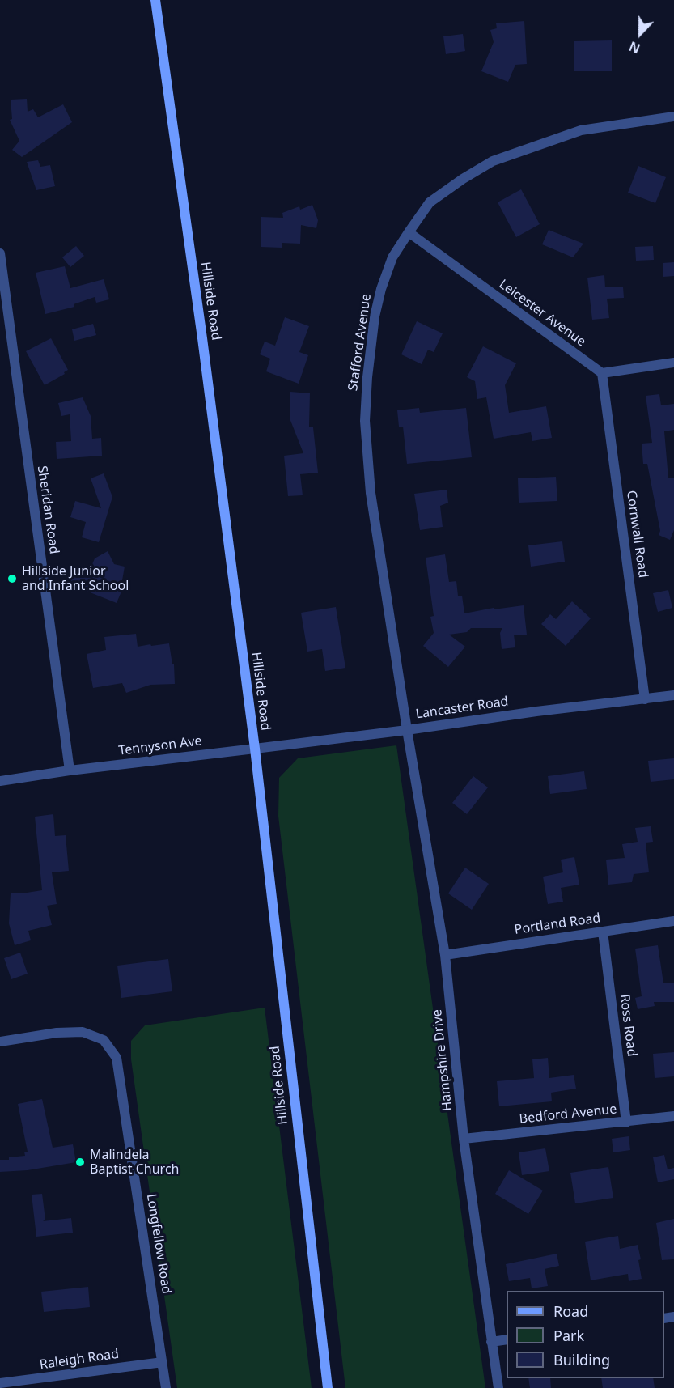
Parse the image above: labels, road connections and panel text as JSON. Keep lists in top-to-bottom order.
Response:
{
  "streets": {
    "main road": ["Hillside Road"],
    "street": [
      "Leicester Avenue",
      "Stafford Avenue",
      "Sheridan Road",
      "Cornwall Road",
      "Lancaster Road",
      "Tennyson Ave",
      "Portland Road",
      "Ross Road",
      "Hampshire Drive",
      "Bedford Avenue",
      "Longfellow Road",
      "Raleigh Road"
    ]
  },
  "crossings": [
    ["Hillside Road", "Lancaster Road"],
    ["Hillside Road", "Tennyson Ave"],
    ["Leicester Avenue", "Stafford Avenue"],
    ["Leicester Avenue", "Cornwall Road"],
    ["Stafford Avenue", "Lancaster Road"],
    ["Stafford Avenue", "Hampshire Drive"],
    ["Sheridan Road", "Tennyson Ave"],
    ["Cornwall Road", "Lancaster Road"],
    ["Lancaster Road", "Tennyson Ave"],
    ["Lancaster Road", "Hampshire Drive"],
    ["Portland Road", "Ross Road"],
    ["Portland Road", "Hampshire Drive"],
    ["Ross Road", "Bedford Avenue"],
    ["Hampshire Drive", "Bedford Avenue"],
    ["Longfellow Road", "Raleigh Road"]
  ],
  "places": ["Hillside Junior and Infant School", "Malindela Baptist Church"],
  "legend": ["Road", "Park", "Building"],
  "north": "bottom"
}
